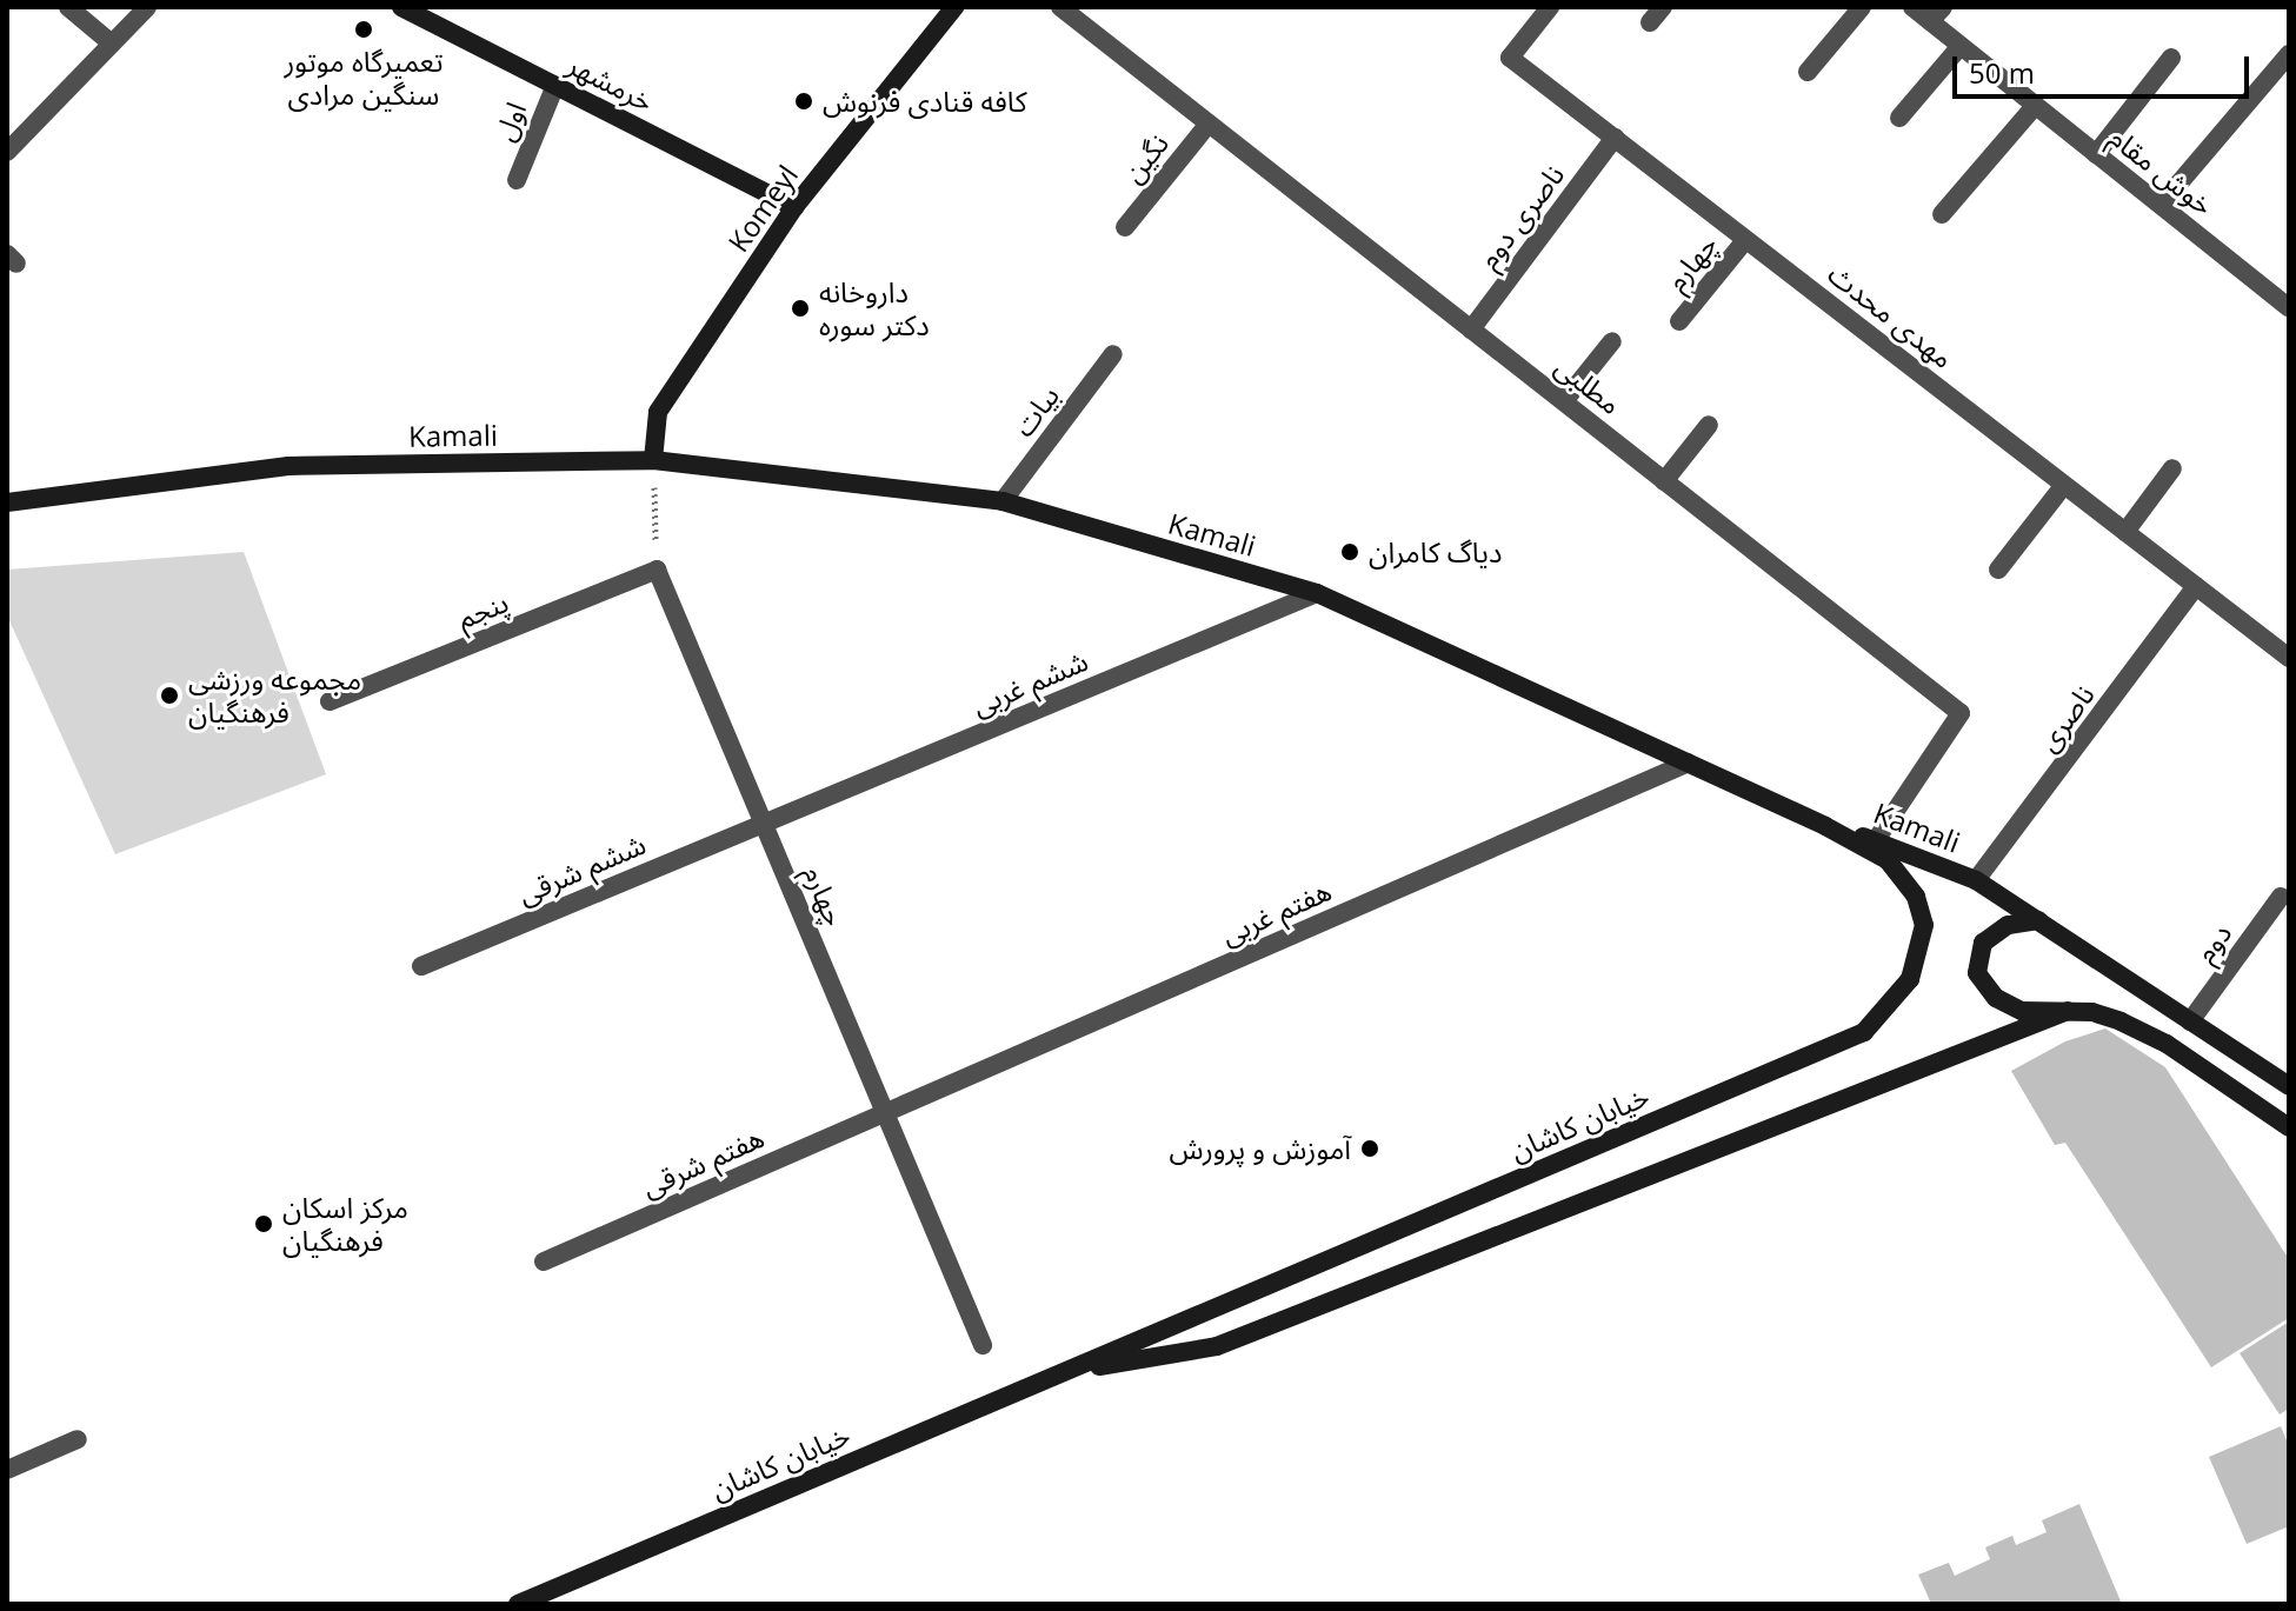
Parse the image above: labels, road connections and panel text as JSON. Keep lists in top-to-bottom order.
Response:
{
  "streets": {
    "main road": [
      "خرمشهر",
      "Komeyl",
      "Kamali",
      "خیابان کاشان"
    ],
    "street": [
      "اول",
      "نگین",
      "خوش مقام",
      "ناصری دوم",
      "چهارم",
      "مهدی محدث",
      "مطلبی",
      "بیات",
      "پنجم",
      "ششم غربی",
      "ناصری",
      "ششم شرقی",
      "هفتم غربی",
      "دوم",
      "هفتم شرقی"
    ]
  },
  "crossings": [
    ["خرمشهر", "اول"],
    ["خرمشهر", "Komeyl"],
    ["نگین", "مطلبی"],
    ["Komeyl", "Kamali"],
    ["ناصری دوم", "مهدی محدث"],
    ["ناصری دوم", "مطلبی"],
    ["چهارم", "مهدی محدث"],
    ["چهارم", "پنجم"],
    ["چهارم", "ششم غربی"],
    ["چهارم", "ششم شرقی"],
    ["چهارم", "هفتم غربی"],
    ["چهارم", "هفتم شرقی"],
    ["مهدی محدث", "ناصری"],
    ["مطلبی", "Kamali"],
    ["بیات", "Kamali"],
    ["Kamali", "ششم غربی"],
    ["Kamali", "ناصری"],
    ["Kamali", "هفتم غربی"],
    ["Kamali", "دوم"],
    ["Kamali", "خیابان کاشان"],
    ["ششم غربی", "ششم شرقی"],
    ["هفتم غربی", "هفتم شرقی"]
  ],
  "places": [
    "تعمیرگاه موتور سنگین مرادی",
    "کافه قنادی فرنوش",
    "داروخانه دکتر سوره",
    "دیاگ کامران",
    "مجموعه ورزشی فرهنگیان",
    "آموزش و پرورش",
    "مرکز اسکان فرهنگیان"
  ],
  "scale_bar": "50 m"
}
